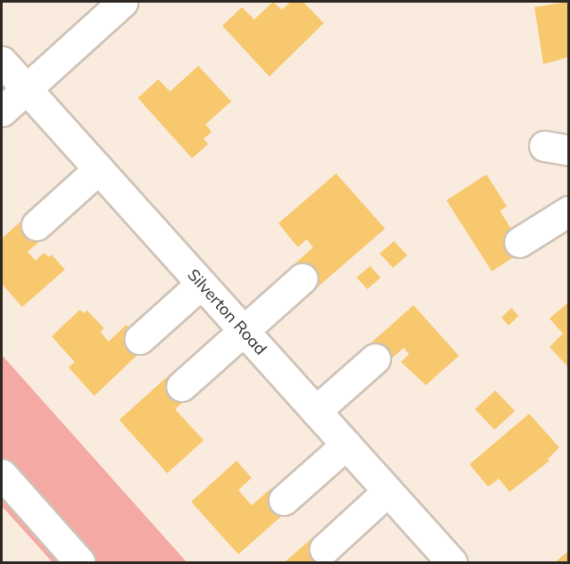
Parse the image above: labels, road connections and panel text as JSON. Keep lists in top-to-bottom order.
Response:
{
  "streets": {
    "street": ["Silverton Road"]
  }
}
